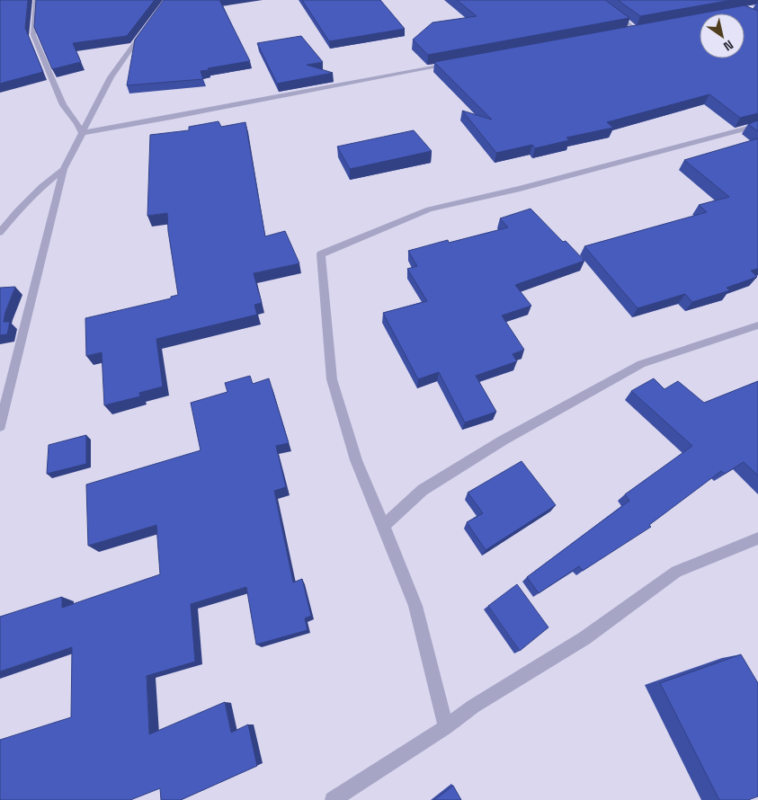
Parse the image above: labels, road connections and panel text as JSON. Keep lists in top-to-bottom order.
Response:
{
  "north": "bottom right"
}
